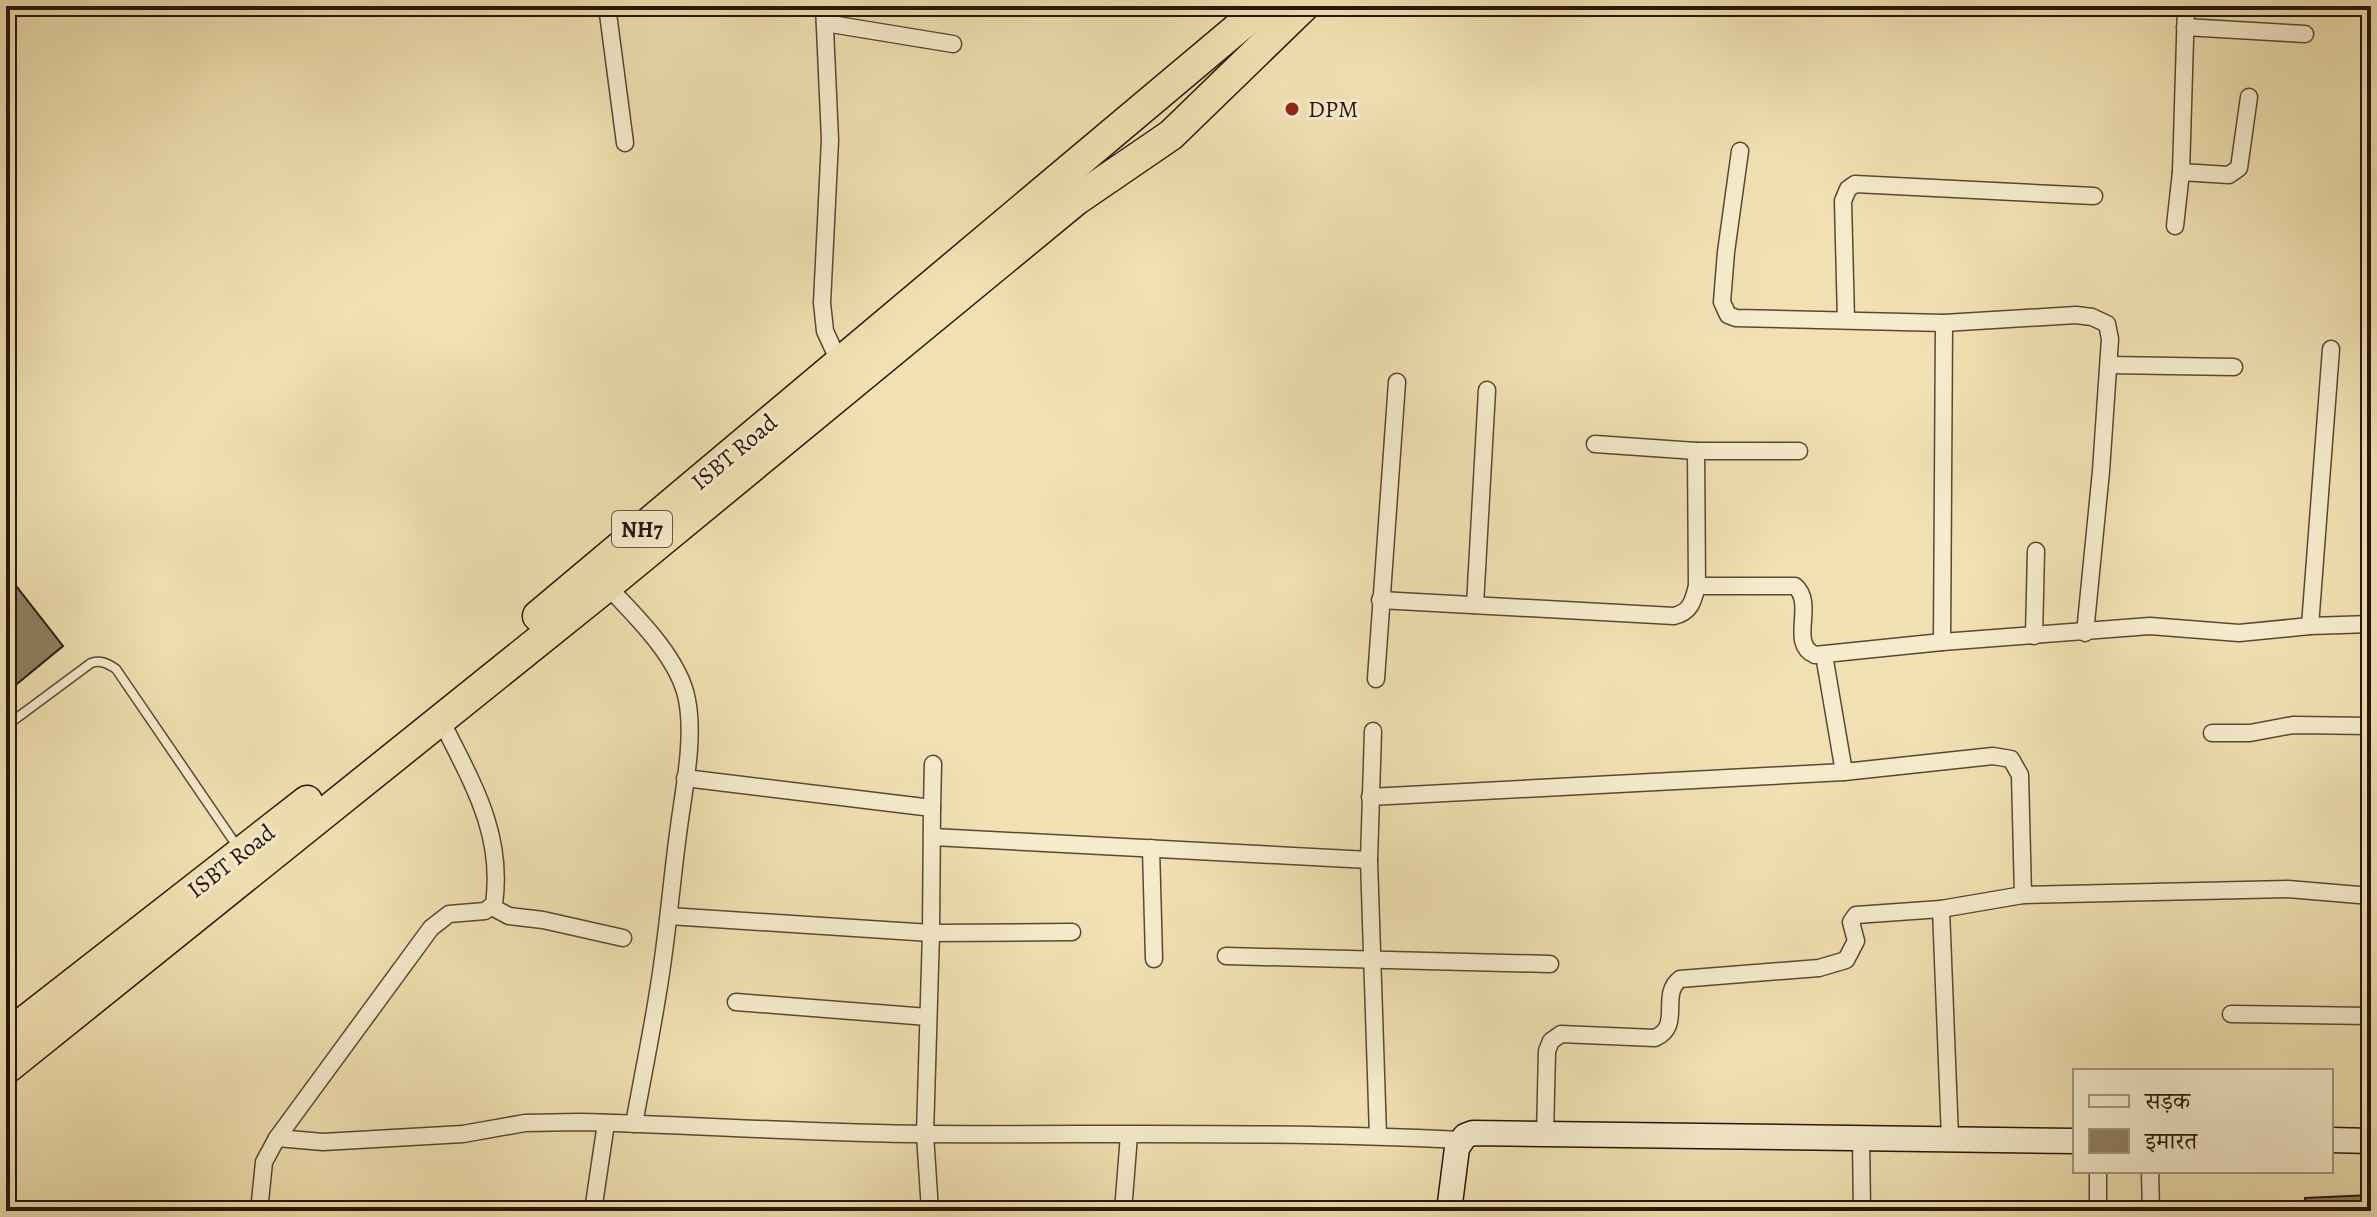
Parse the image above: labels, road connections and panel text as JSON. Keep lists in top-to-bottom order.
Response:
{
  "streets": {
    "highway": ["ISBT Road", "NH7"]
  },
  "crossings": [
    ["ISBT Road", "NH7"]
  ],
  "places": ["DPM"],
  "legend": ["सड़क", "इमारत"]
}
